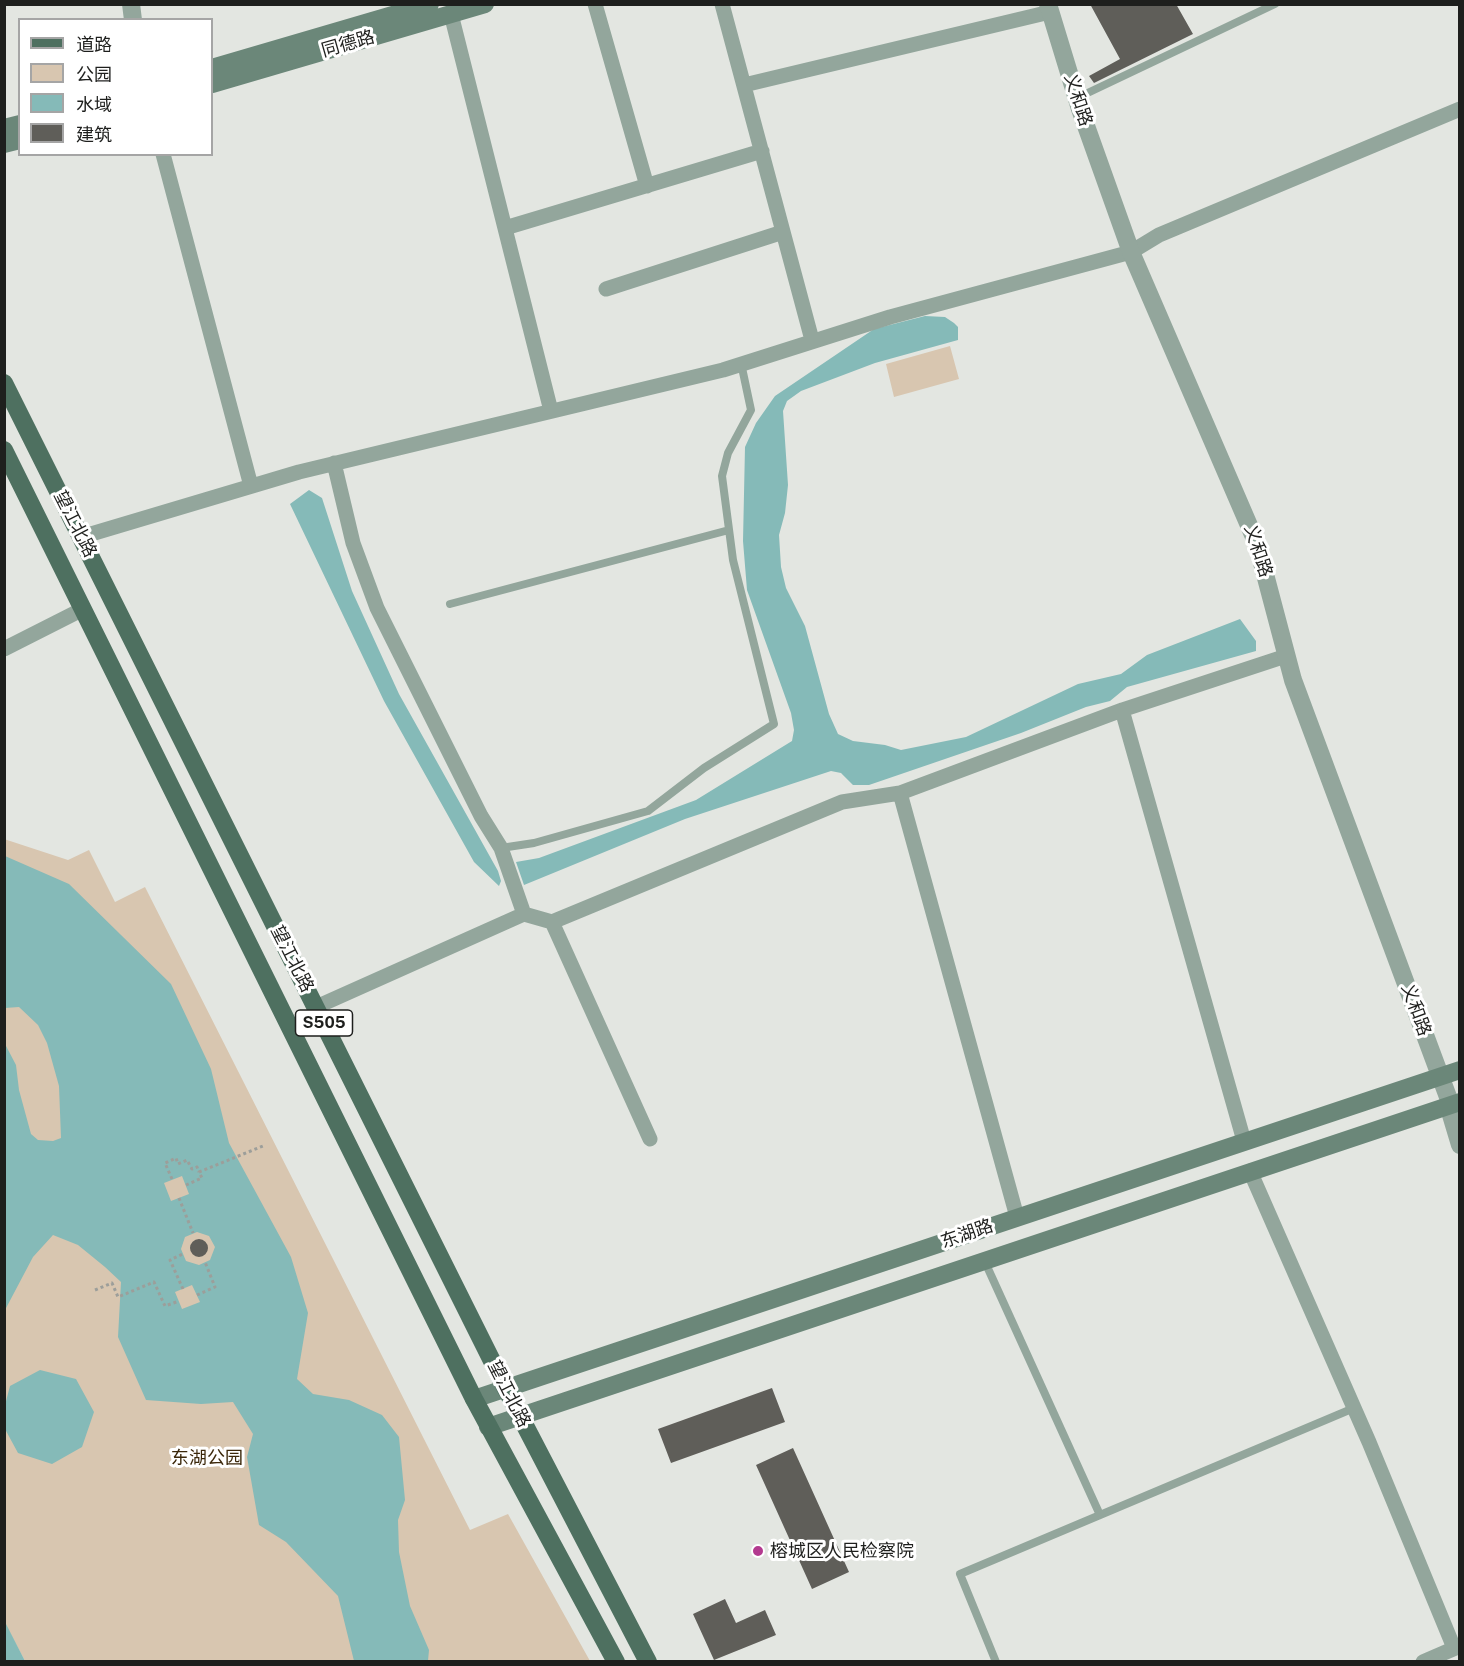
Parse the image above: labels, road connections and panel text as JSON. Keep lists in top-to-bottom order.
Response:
{
  "streets": {
    "main road": [
      "同德路",
      "望江北路",
      "S505",
      "东湖路"
    ],
    "street": ["义和路"]
  },
  "crossings": [
    ["义和路", "东湖路"],
    ["望江北路", "东湖路"]
  ],
  "parks": ["东湖公园"],
  "places": ["榕城区人民检察院"],
  "legend": [
    "道路",
    "公园",
    "水域",
    "建筑"
  ]
}
